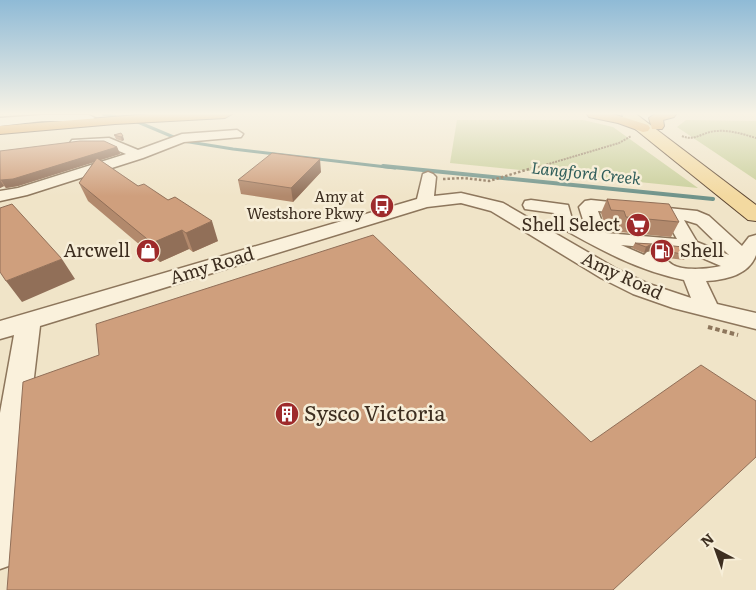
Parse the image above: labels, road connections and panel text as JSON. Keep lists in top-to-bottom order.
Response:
{
  "streets": {
    "street": ["Amy Road"]
  },
  "water": ["Langford Creek"],
  "places": {
    "bus stop": ["Amy at Westshore Pkwy"],
    "supermarket": ["Shell Select"],
    "shop": ["Arcwell"],
    "fuel station": ["Shell"],
    "building": ["Sysco Victoria"]
  },
  "north": "top left"
}
